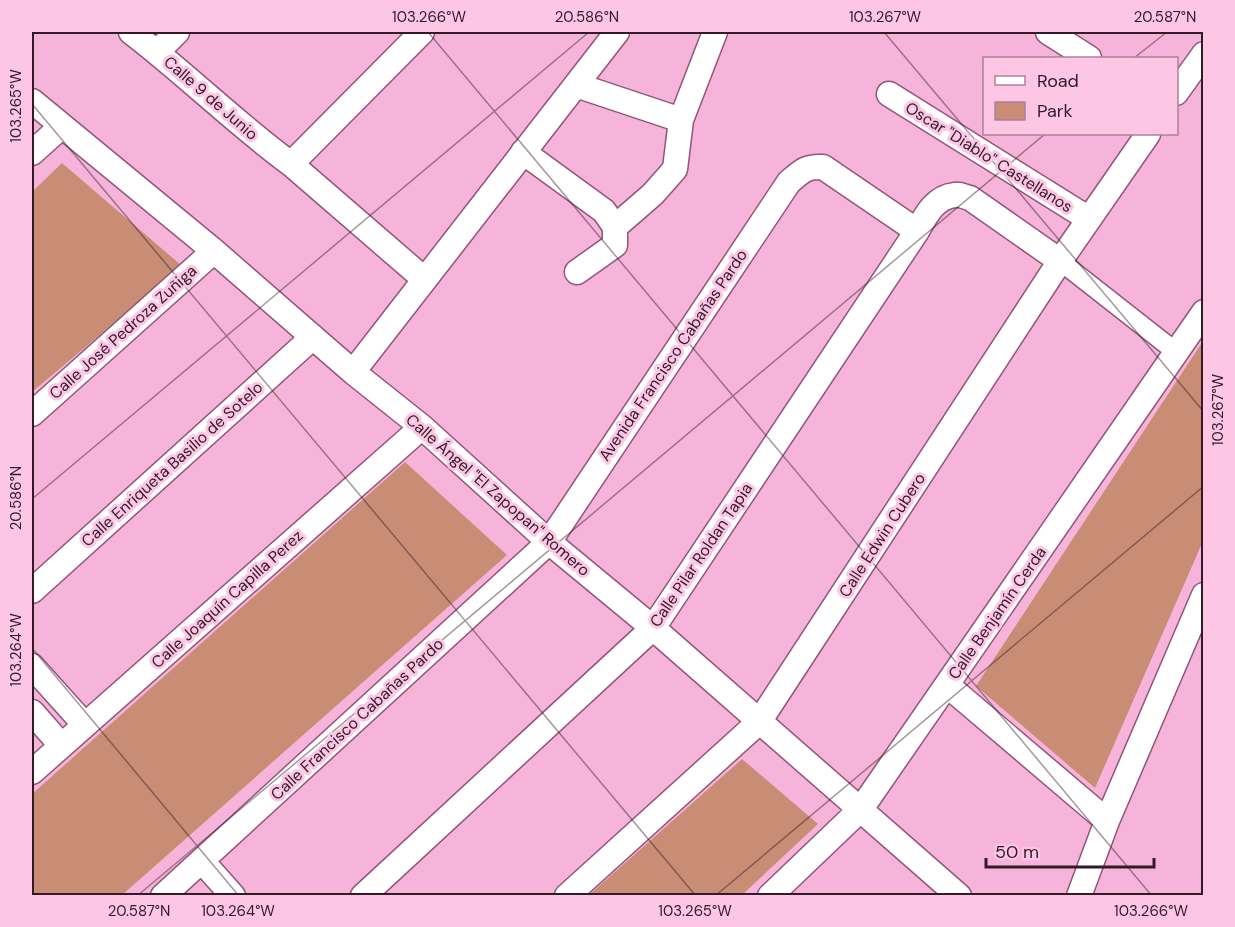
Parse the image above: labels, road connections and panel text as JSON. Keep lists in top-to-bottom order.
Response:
{
  "streets": {
    "street": [
      "Calle 9 de Junio",
      "Oscar \"Diablo\" Castellanos",
      "Calle José Pedroza Zuñiga",
      "Avenida Francisco Cabañas Pardo",
      "Calle Enriqueta Basilio de Sotelo",
      "Calle Ángel \"El Zapopan\" Romero",
      "Calle Edwin Cubero",
      "Calle Pilar Roldan Tapia",
      "Calle Joaquín Capilla Perez",
      "Calle Benjamín Cerda",
      "Calle Francisco Cabañas Pardo"
    ]
  },
  "crossings": [
    ["Oscar \"Diablo\" Castellanos", "Calle Edwin Cubero"],
    ["Calle José Pedroza Zuñiga", "Calle Ángel \"El Zapopan\" Romero"],
    ["Avenida Francisco Cabañas Pardo", "Calle Ángel \"El Zapopan\" Romero"],
    ["Avenida Francisco Cabañas Pardo", "Calle Pilar Roldan Tapia"],
    ["Avenida Francisco Cabañas Pardo", "Calle Francisco Cabañas Pardo"],
    ["Calle Enriqueta Basilio de Sotelo", "Calle Ángel \"El Zapopan\" Romero"],
    ["Calle Ángel \"El Zapopan\" Romero", "Calle Edwin Cubero"],
    ["Calle Ángel \"El Zapopan\" Romero", "Calle Pilar Roldan Tapia"],
    ["Calle Ángel \"El Zapopan\" Romero", "Calle Joaquín Capilla Perez"],
    ["Calle Ángel \"El Zapopan\" Romero", "Calle Benjamín Cerda"],
    ["Calle Ángel \"El Zapopan\" Romero", "Calle Francisco Cabañas Pardo"],
    ["Calle Edwin Cubero", "Calle Pilar Roldan Tapia"]
  ],
  "legend": ["Road", "Park"],
  "scale_bar": "50 m",
  "coordinates": [
    "103.266°W",
    "20.586°N",
    "103.267°W",
    "20.587°N",
    "103.265°W",
    "103.264°W"
  ]
}
